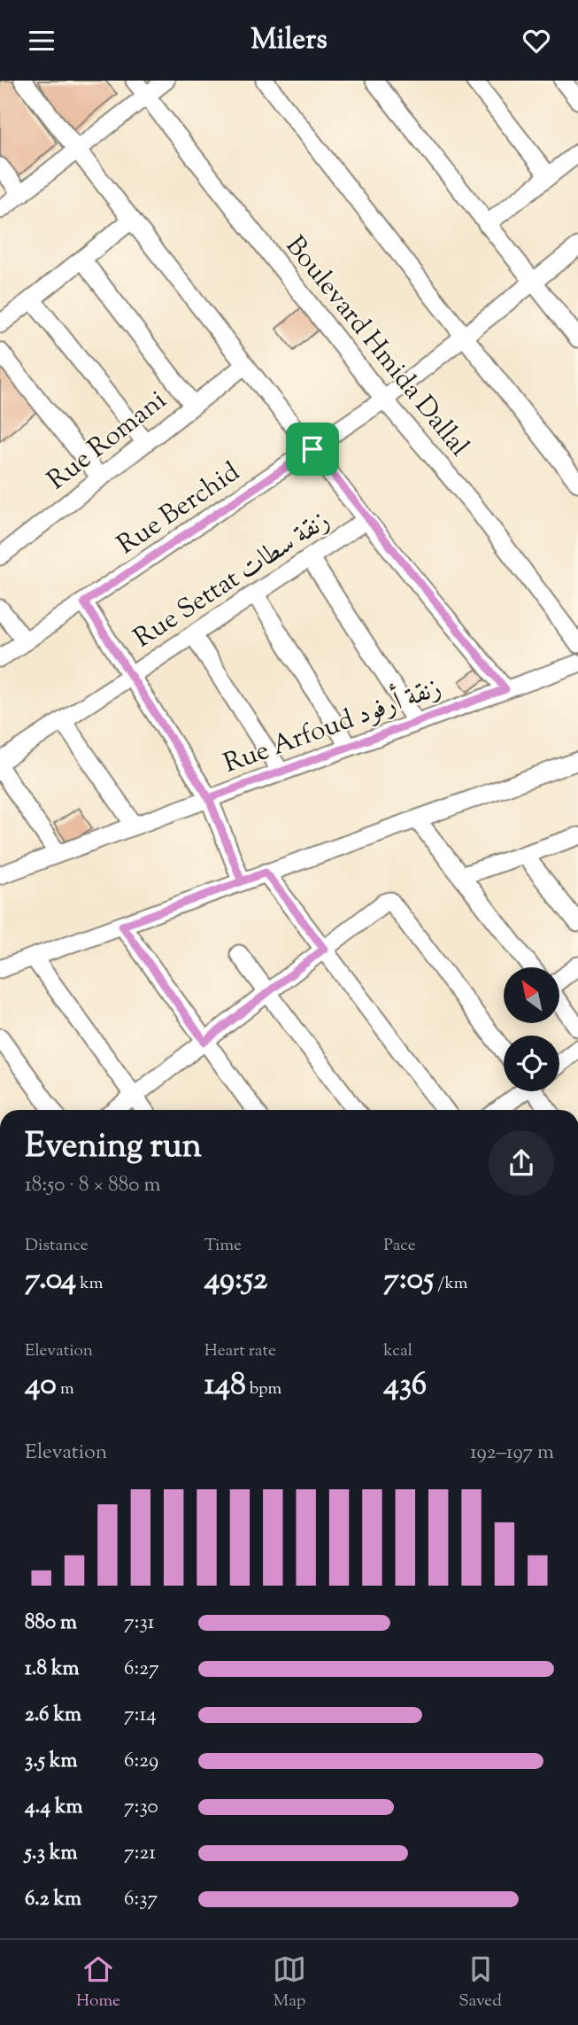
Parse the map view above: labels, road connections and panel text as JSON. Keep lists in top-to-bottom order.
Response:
{
  "streets": {
    "street": [
      "Boulevard Hmida Dallal",
      "Rue Romani",
      "Rue Berchid",
      "Rue Settat زنقة سطات",
      "Rue Arfoud زنقة أرفود"
    ]
  },
  "crossings": [
    ["Boulevard Hmida Dallal", "Rue Berchid"]
  ],
  "north": "top left",
  "page": {
    "header": "Milers",
    "heading": ["Evening run", "18:50 · 8 × 880 m"],
    "stats": [
      ["Distance", "7.04 km"],
      ["Time", "49:52"],
      ["Pace", "7:05 /km"],
      ["Elevation", "40 m"],
      ["Heart rate", "148 bpm"],
      ["kcal", "436"]
    ],
    "chart": ["Elevation", "192–197 m"],
    "list": [
      {
        "name": "880 m",
        "note": "7:31"
      },
      {
        "name": "1.8 km",
        "note": "6:27"
      },
      {
        "name": "2.6 km",
        "note": "7:14"
      },
      {
        "name": "3.5 km",
        "note": "6:29"
      },
      {
        "name": "4.4 km",
        "note": "7:30"
      },
      {
        "name": "5.3 km",
        "note": "7:21"
      },
      {
        "name": "6.2 km",
        "note": "6:37"
      }
    ],
    "tabs": ["Home", "Map", "Saved"]
  }
}
